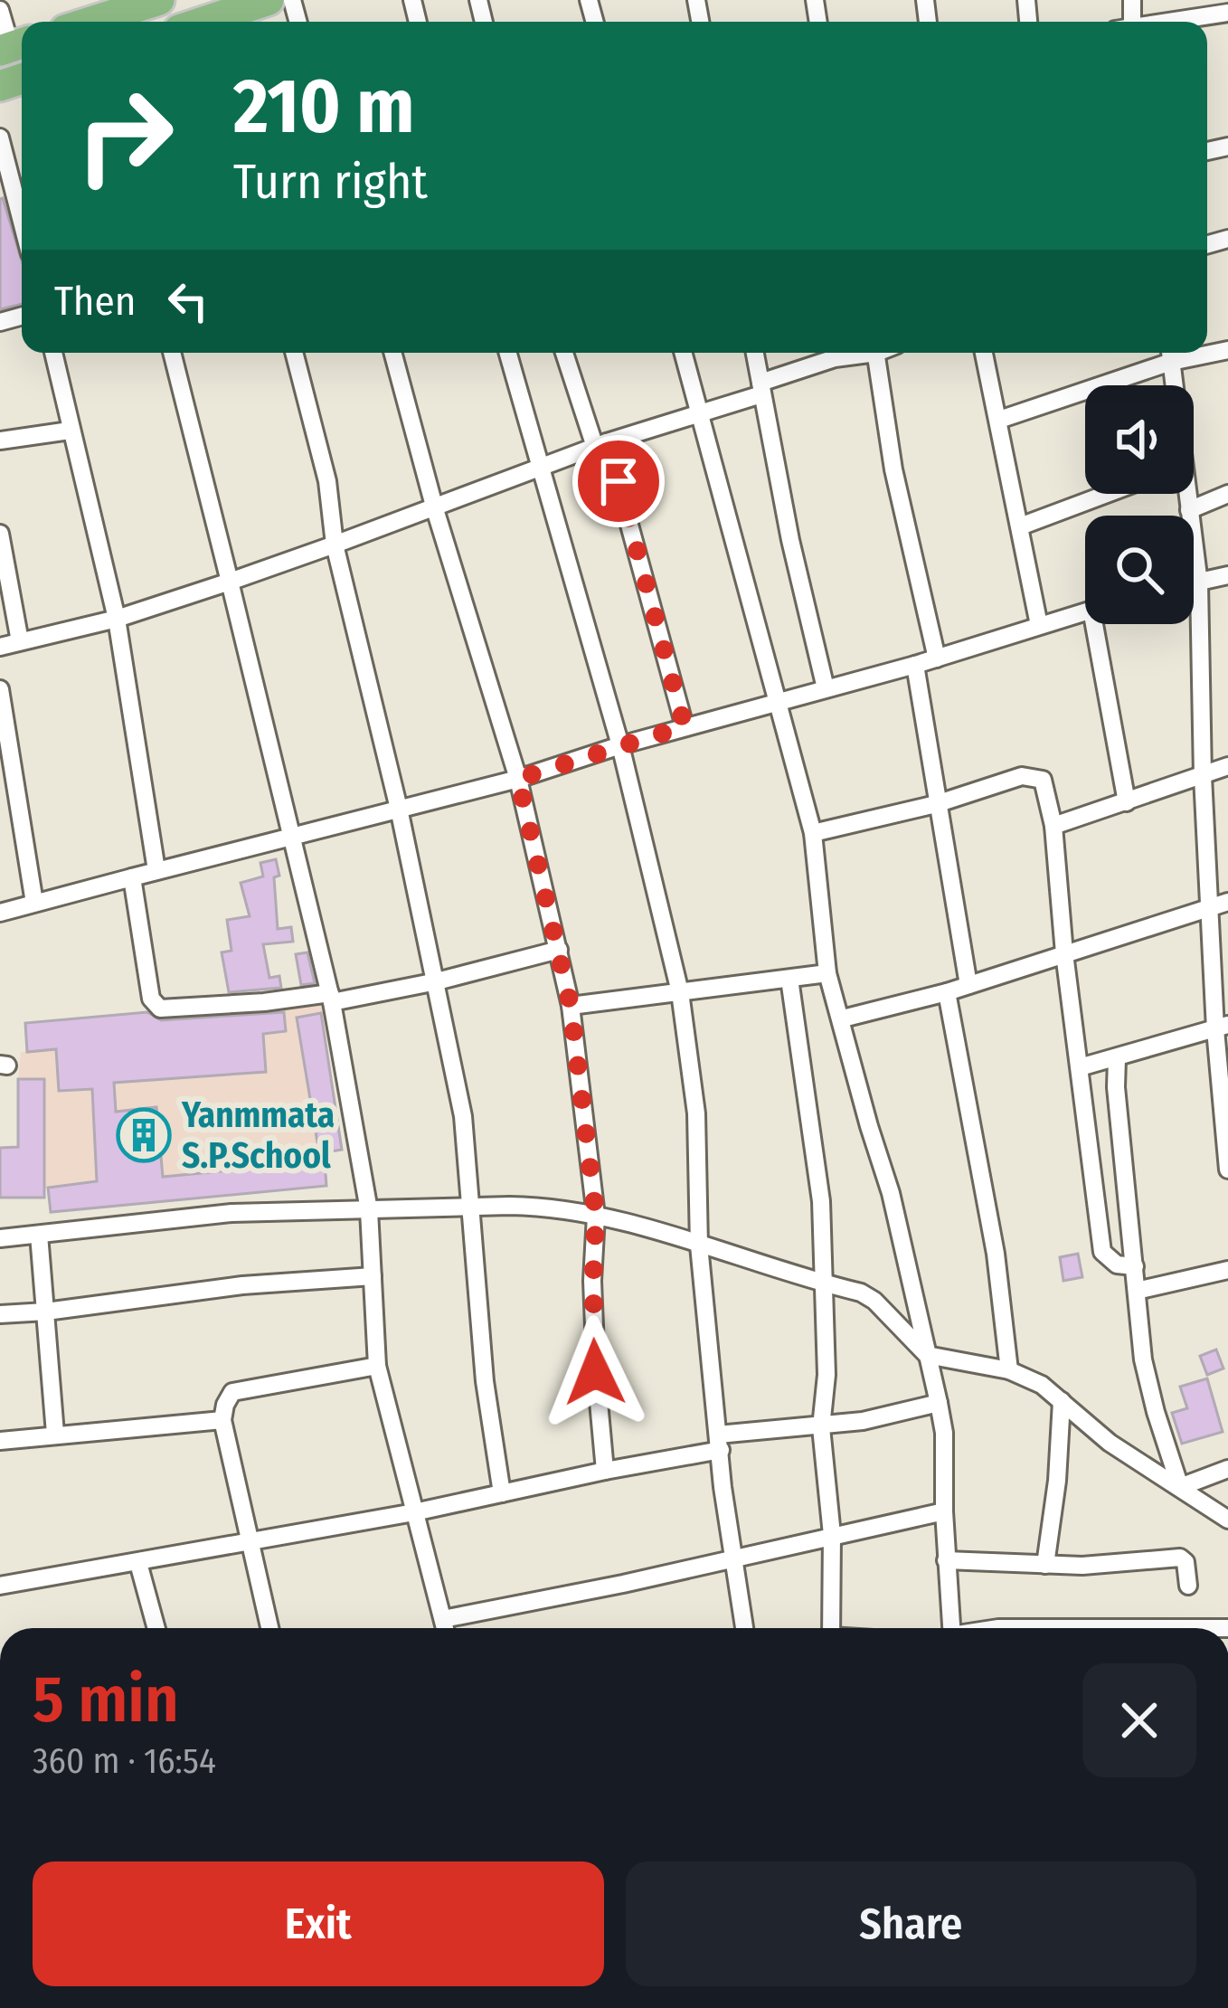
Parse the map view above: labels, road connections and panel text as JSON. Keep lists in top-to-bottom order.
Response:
{
  "places": {
    "building": ["Yanmmata S.P.School"]
  },
  "page": {
    "turn": ["210 m", "Turn right"],
    "then": "Then",
    "heading": ["5 min", "360 m · 16:54"],
    "buttons": ["Exit", "Share"]
  }
}
